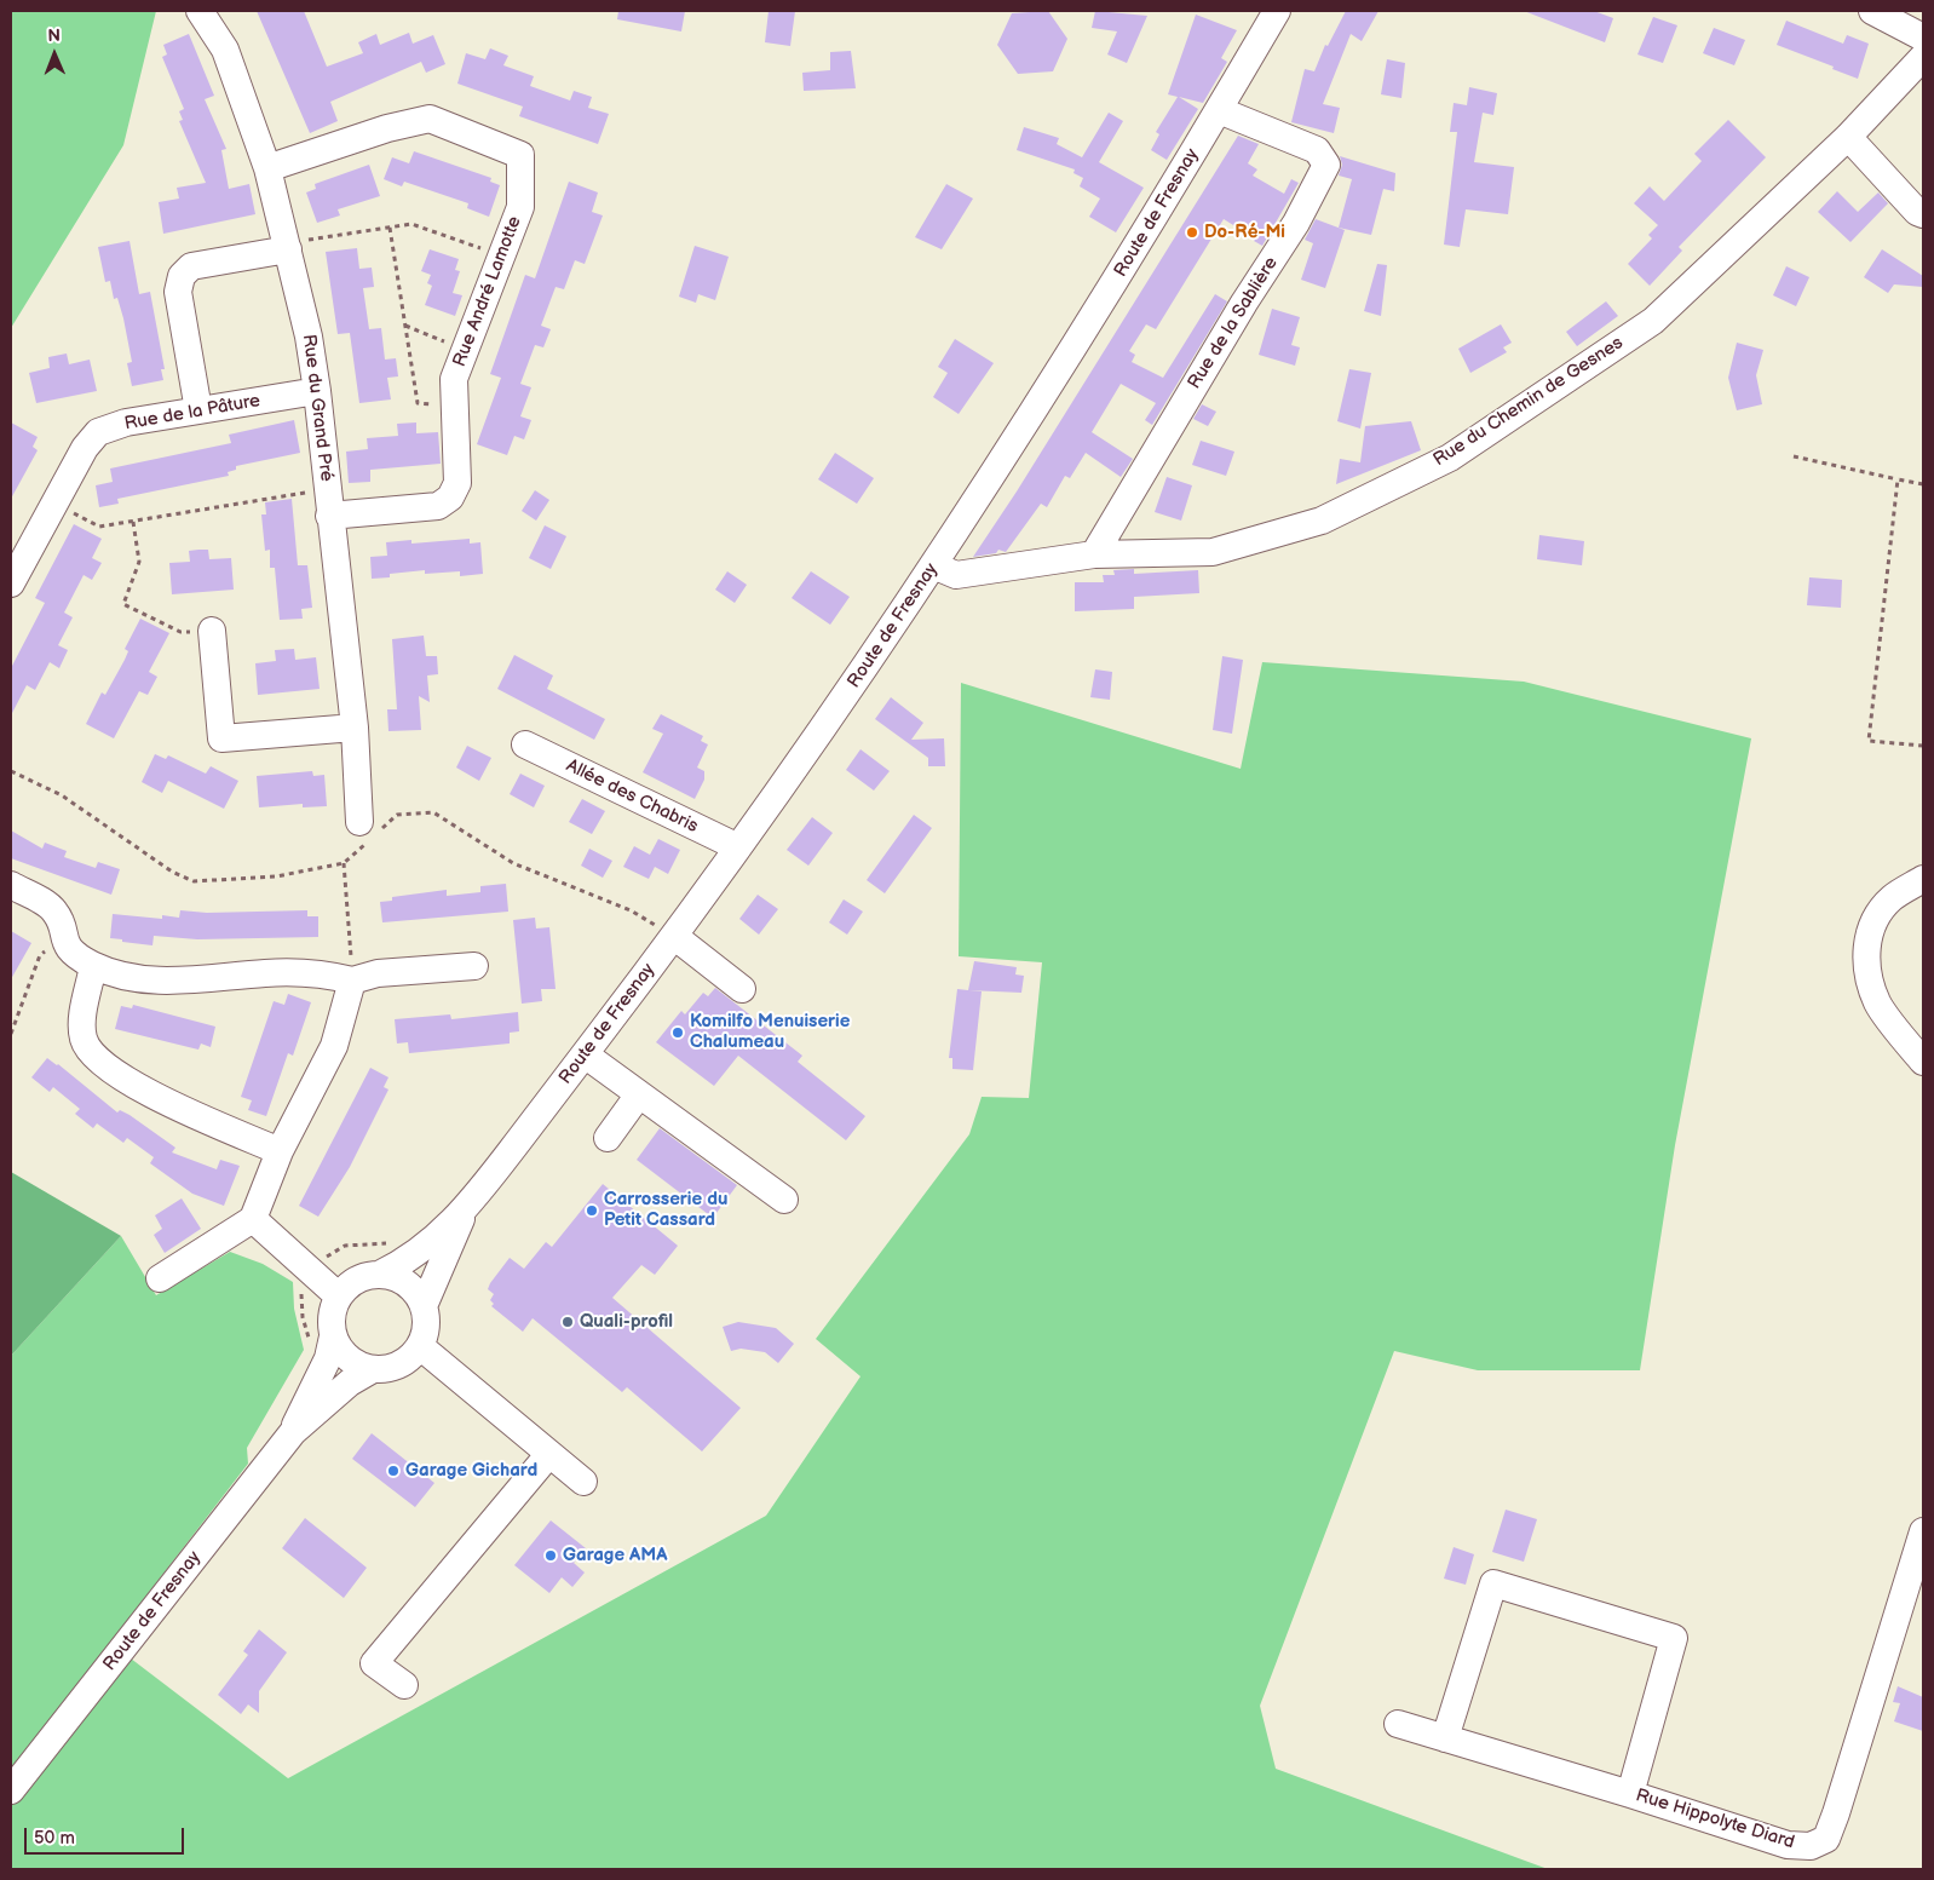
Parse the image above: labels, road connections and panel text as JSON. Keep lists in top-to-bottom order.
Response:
{
  "streets": {
    "street": [
      "Route de Fresnay",
      "Rue André Lamotte",
      "Rue de la Sablière",
      "Rue du Chemin de Gesnes",
      "Rue du Grand Pré",
      "Rue de la Pâture",
      "Allée des Chabris",
      "Rue Hippolyte Diard"
    ]
  },
  "crossings": [
    ["Route de Fresnay", "Rue de la Sablière"],
    ["Route de Fresnay", "Rue du Chemin de Gesnes"],
    ["Route de Fresnay", "Allée des Chabris"],
    ["Rue André Lamotte", "Rue du Grand Pré"],
    ["Rue de la Sablière", "Rue du Chemin de Gesnes"],
    ["Rue du Grand Pré", "Rue de la Pâture"]
  ],
  "places": [
    "Do-Ré-Mi",
    "Komilfo Menuiserie Chalumeau",
    "Carrosserie du Petit Cassard",
    "Quali-profil",
    "Garage Gichard",
    "Garage AMA"
  ],
  "scale_bar": "50 m",
  "north": "top"
}
